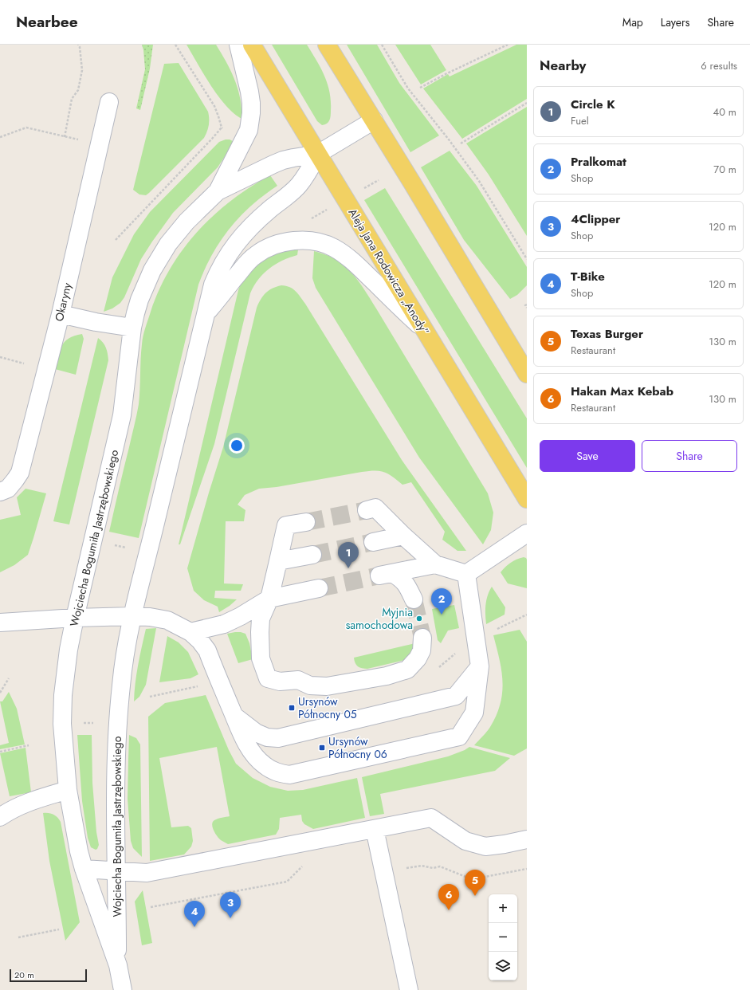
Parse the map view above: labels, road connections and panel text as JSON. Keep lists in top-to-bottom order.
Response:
{
  "streets": {
    "main road": ["Aleja Jana Rodowicza „Anody”"],
    "street": ["Okaryny", "Wojciecha Bogumiła Jastrzębowskiego"]
  },
  "crossings": [
    ["Aleja Jana Rodowicza „Anody”", "Wojciecha Bogumiła Jastrzębowskiego"]
  ],
  "places": {
    "other": ["Myjnia samochodowa"],
    "transit": ["Ursynów Północny 05", "Ursynów Północny 06"]
  },
  "scale_bar": "20 m",
  "page": {
    "header": "Nearbee",
    "nav": ["Map", "Layers", "Share"],
    "heading": ["Nearby", "6 results"],
    "list": [
      {
        "mark": "1",
        "name": "Circle K",
        "note": "Fuel",
        "value": "40 m"
      },
      {
        "mark": "2",
        "name": "Pralkomat",
        "note": "Shop",
        "value": "70 m"
      },
      {
        "mark": "3",
        "name": "4Clipper",
        "note": "Shop",
        "value": "120 m"
      },
      {
        "mark": "4",
        "name": "T-Bike",
        "note": "Shop",
        "value": "120 m"
      },
      {
        "mark": "5",
        "name": "Texas Burger",
        "note": "Restaurant",
        "value": "130 m"
      },
      {
        "mark": "6",
        "name": "Hakan Max Kebab",
        "note": "Restaurant",
        "value": "130 m"
      }
    ],
    "buttons": ["Save", "Share"],
    "pins": [
      "1",
      "2",
      "5",
      "6",
      "3",
      "4"
    ],
    "map_buttons": ["+", "−"],
    "scale": "20 m"
  }
}
